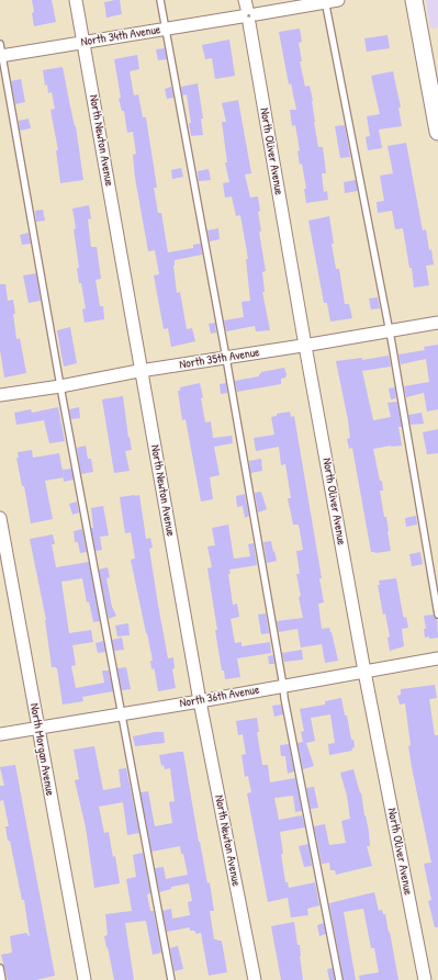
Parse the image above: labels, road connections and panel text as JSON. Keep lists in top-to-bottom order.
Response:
{
  "streets": {
    "street": [
      "North 34th Avenue",
      "North Newton Avenue",
      "North Oliver Avenue",
      "North 35th Avenue",
      "North 36th Avenue",
      "North Morgan Avenue"
    ]
  },
  "crossings": [
    ["North 34th Avenue", "North Newton Avenue"],
    ["North 34th Avenue", "North Oliver Avenue"],
    ["North Newton Avenue", "North 35th Avenue"],
    ["North Newton Avenue", "North 36th Avenue"],
    ["North Oliver Avenue", "North 35th Avenue"],
    ["North Oliver Avenue", "North 36th Avenue"],
    ["North 36th Avenue", "North Morgan Avenue"]
  ]
}
